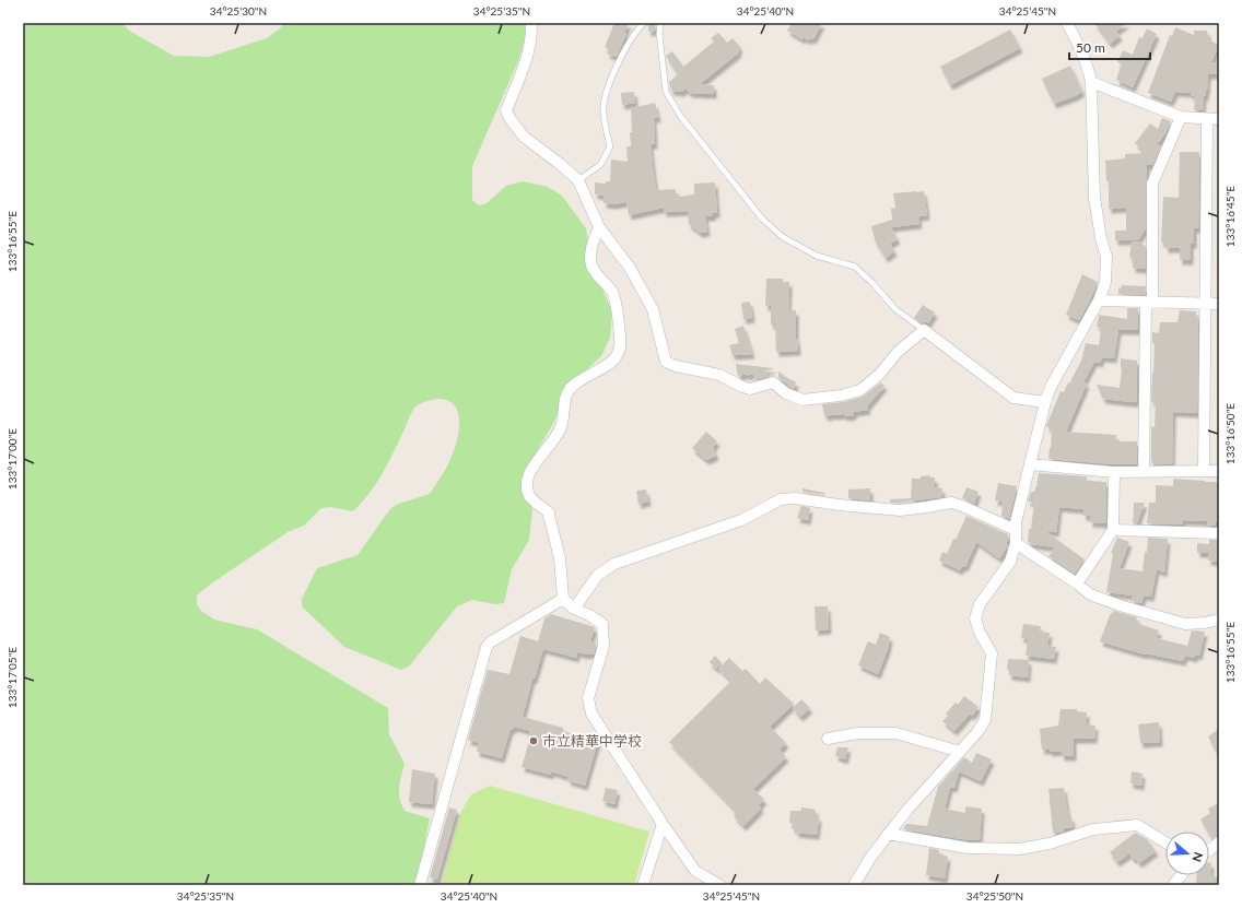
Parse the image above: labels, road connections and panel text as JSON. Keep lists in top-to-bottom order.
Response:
{
  "places": ["市立精華中学校"],
  "scale_bar": "50 m",
  "north": "right",
  "coordinates": [
    "34°25'30\"N",
    "34°25'35\"N",
    "34°25'40\"N",
    "34°25'45\"N",
    "133°16'45\"E",
    "133°16'55\"E",
    "133°16'50\"E",
    "133°17'00\"E",
    "133°17'05\"E",
    "34°25'50\"N"
  ]
}
